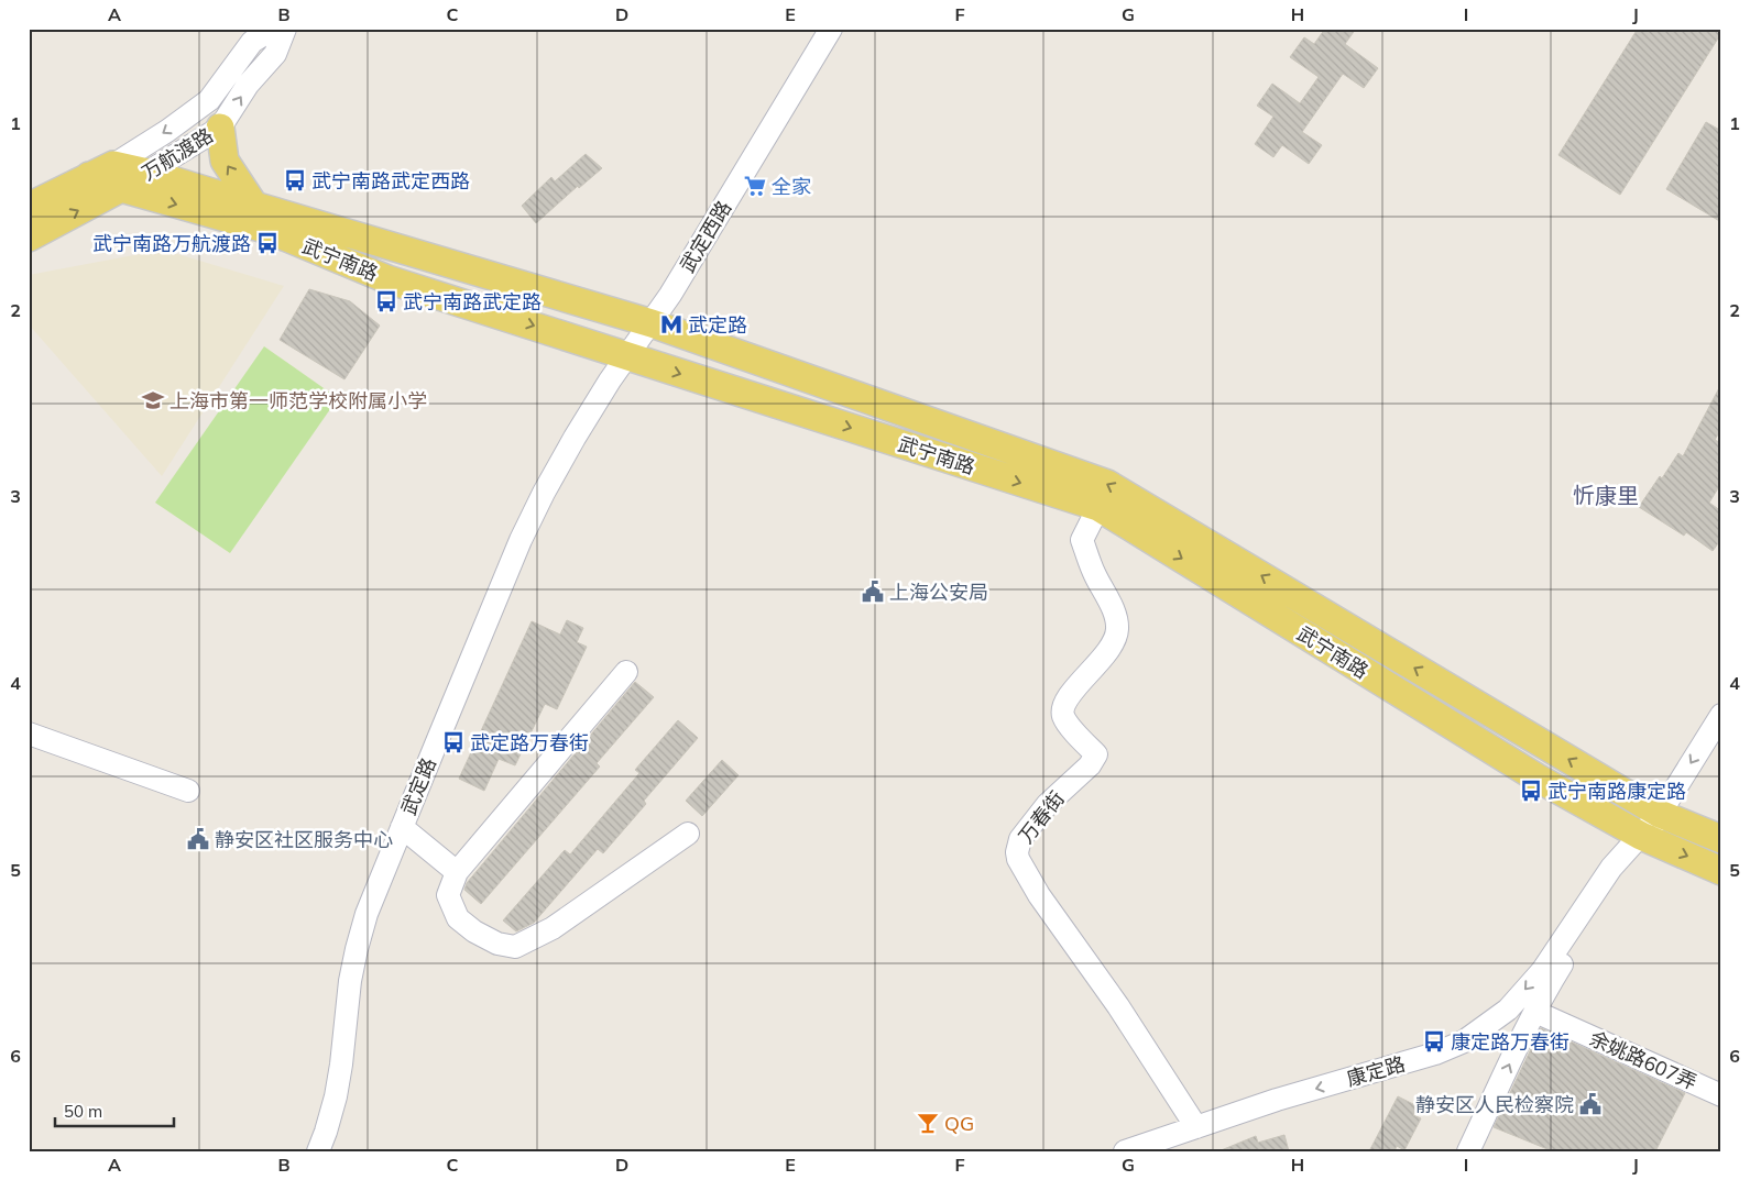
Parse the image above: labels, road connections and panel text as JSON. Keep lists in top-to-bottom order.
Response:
{
  "streets": {
    "main road": ["万航渡路", "武宁南路"],
    "street": [
      "武定西路",
      "武定路",
      "万春街",
      "余姚路607弄",
      "康定路"
    ]
  },
  "crossings": [
    ["万航渡路", "武宁南路"],
    ["武定西路", "武宁南路"],
    ["武定西路", "武定路"],
    ["武宁南路", "武定路"],
    ["武宁南路", "万春街"],
    ["武宁南路", "康定路"],
    ["万春街", "康定路"],
    ["余姚路607弄", "康定路"]
  ],
  "districts": ["忻康里"],
  "places": {
    "bus stop": [
      "武宁南路武定西路",
      "武宁南路万航渡路",
      "武宁南路武定路",
      "武定路万春街",
      "武宁南路康定路",
      "康定路万春街"
    ],
    "supermarket": ["全家"],
    "metro station": ["武定路"],
    "school or university": ["上海市第一师范学校附属小学"],
    "public building": ["上海公安局", "静安区社区服务中心", "静安区人民检察院"],
    "bar": ["QG"]
  },
  "scale_bar": "50 m",
  "grid": {
    "columns": [
      "A",
      "B",
      "C",
      "D",
      "E",
      "F",
      "G",
      "H",
      "I",
      "J"
    ],
    "rows": [
      "1",
      "2",
      "3",
      "4",
      "5",
      "6"
    ]
  }
}
